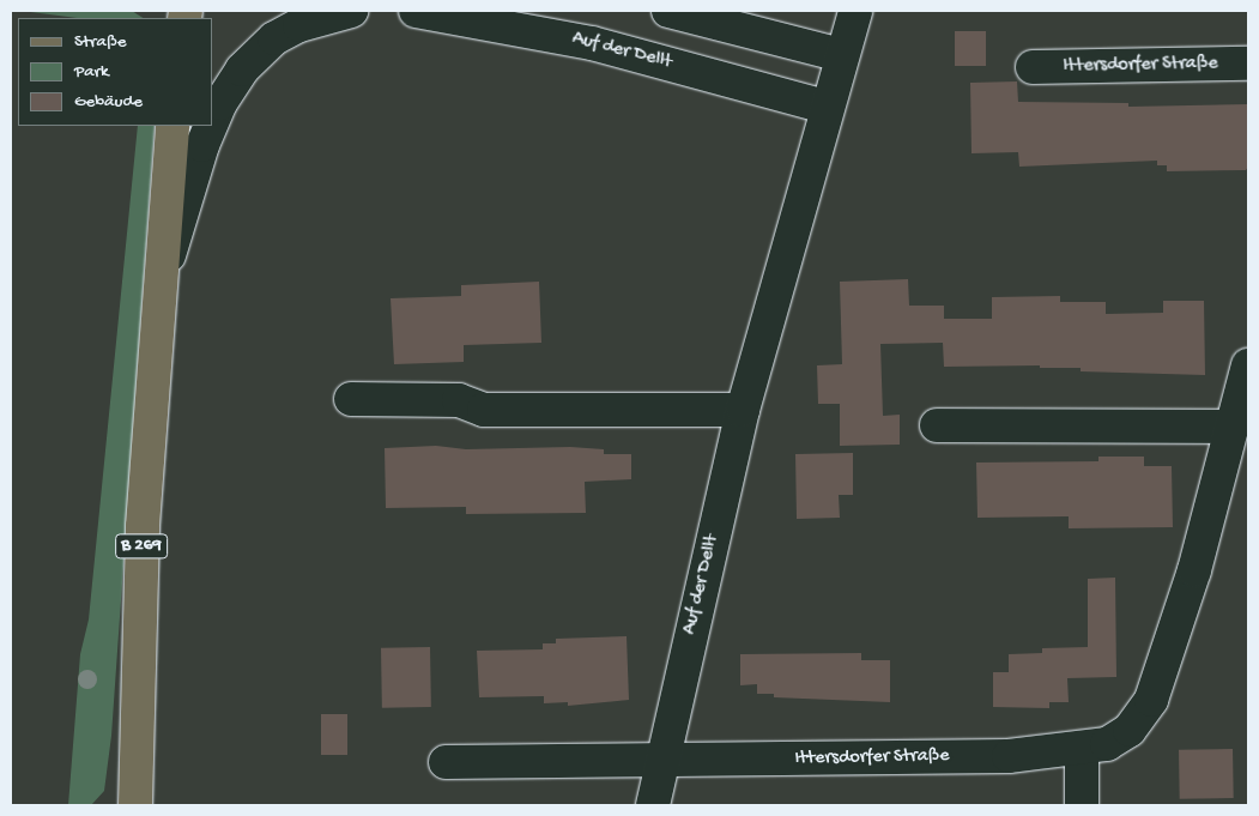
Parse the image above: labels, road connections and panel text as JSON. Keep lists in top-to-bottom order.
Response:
{
  "streets": {
    "main road": ["B 269"],
    "street": ["Auf der Dellt", "Ittersdorfer Straße"]
  },
  "crossings": [
    ["Auf der Dellt", "Ittersdorfer Straße"]
  ],
  "legend": ["Straße", "Park", "Gebäude"]
}
